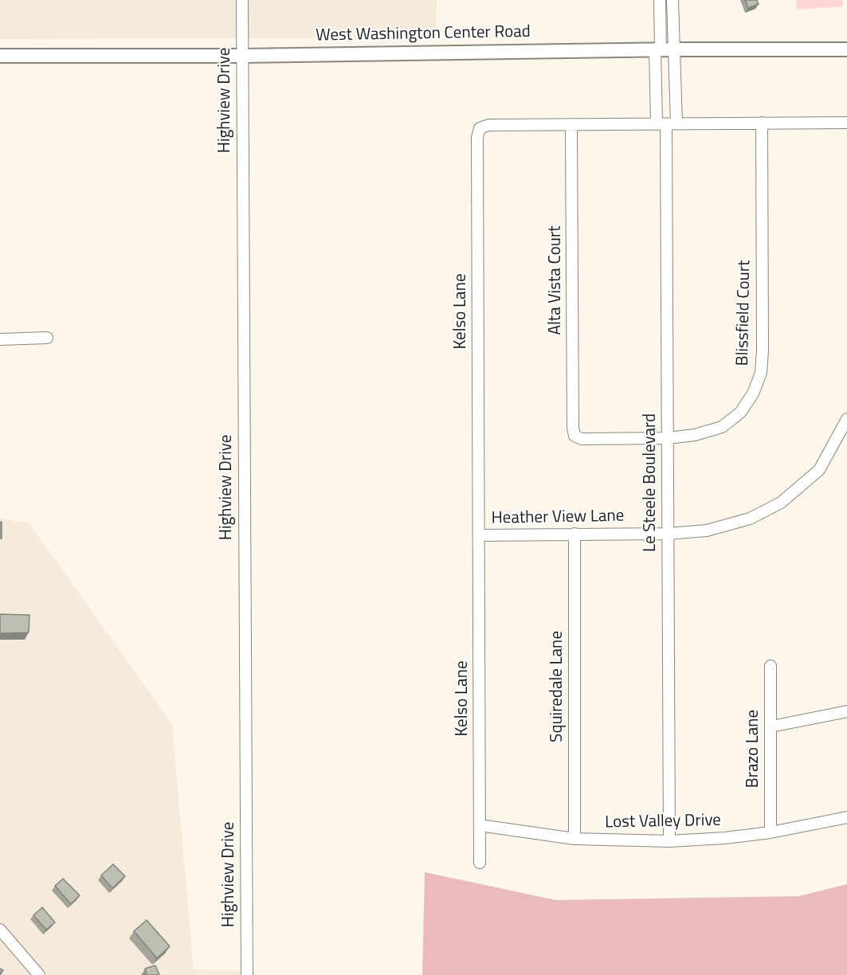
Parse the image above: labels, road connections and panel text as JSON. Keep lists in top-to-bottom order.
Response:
{
  "streets": {
    "main road": ["West Washington Center Road"],
    "street": [
      "Highview Drive",
      "Alta Vista Court",
      "Kelso Lane",
      "Blissfield Court",
      "Le Steele Boulevard",
      "Heather View Lane",
      "Squiredale Lane",
      "Brazo Lane",
      "Lost Valley Drive"
    ]
  },
  "crossings": [
    ["West Washington Center Road", "Highview Drive"],
    ["West Washington Center Road", "Le Steele Boulevard"],
    ["Alta Vista Court", "Kelso Lane"],
    ["Alta Vista Court", "Blissfield Court"],
    ["Kelso Lane", "Blissfield Court"],
    ["Kelso Lane", "Le Steele Boulevard"],
    ["Kelso Lane", "Heather View Lane"],
    ["Kelso Lane", "Lost Valley Drive"],
    ["Blissfield Court", "Le Steele Boulevard"],
    ["Le Steele Boulevard", "Heather View Lane"],
    ["Le Steele Boulevard", "Lost Valley Drive"],
    ["Heather View Lane", "Squiredale Lane"],
    ["Squiredale Lane", "Lost Valley Drive"],
    ["Brazo Lane", "Lost Valley Drive"]
  ]
}
